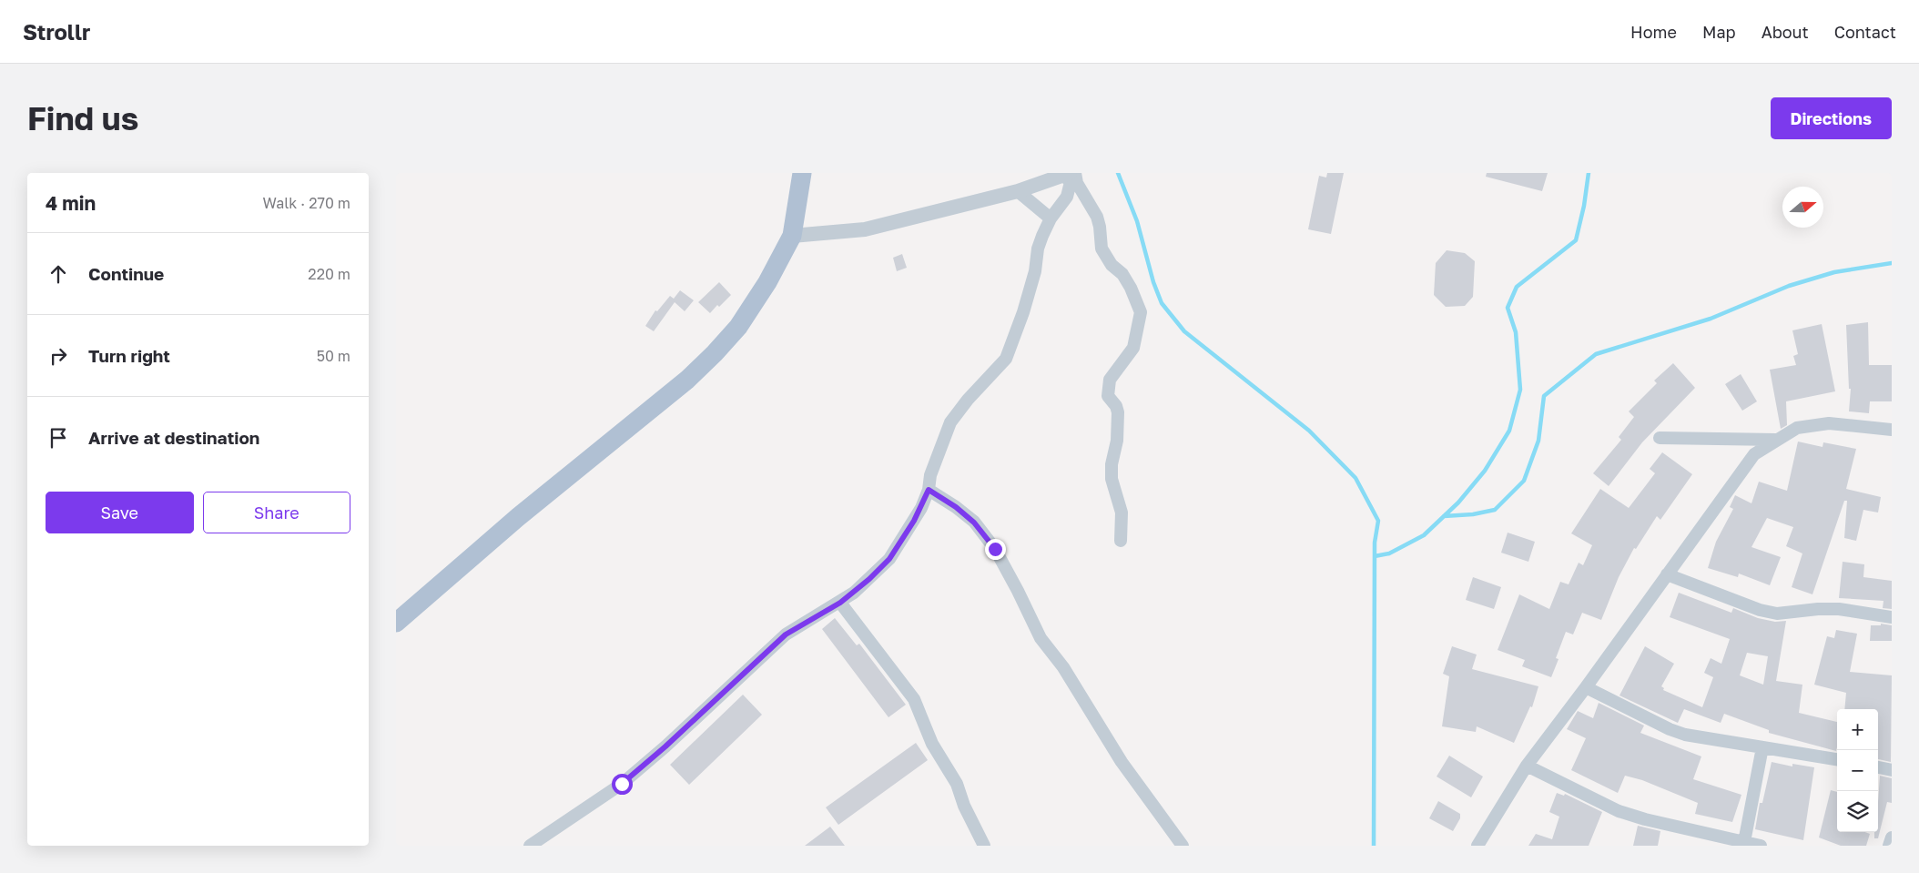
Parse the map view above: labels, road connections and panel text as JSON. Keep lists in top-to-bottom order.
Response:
{
  "north": "right",
  "page": {
    "header": "Strollr",
    "nav": [
      "Home",
      "Map",
      "About",
      "Contact"
    ],
    "buttons": [
      "Directions",
      ["Save", "Share"]
    ],
    "title": "Find us",
    "heading": ["4 min", "Walk · 270 m"],
    "list": [
      ["Continue", "220 m"],
      ["Turn right", "50 m"],
      "Arrive at destination"
    ],
    "map_buttons": ["+", "−"]
  }
}
